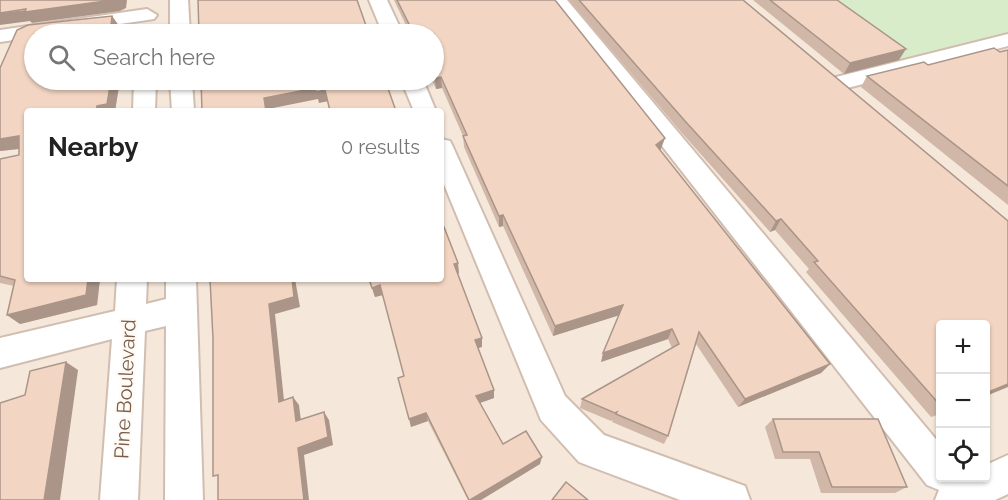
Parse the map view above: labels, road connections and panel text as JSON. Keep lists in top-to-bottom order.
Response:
{
  "streets": {
    "street": ["Pine Boulevard"]
  },
  "page": {
    "search": "Search here",
    "heading": ["Nearby", "0 results"],
    "map_buttons": ["+", "−"]
  }
}
